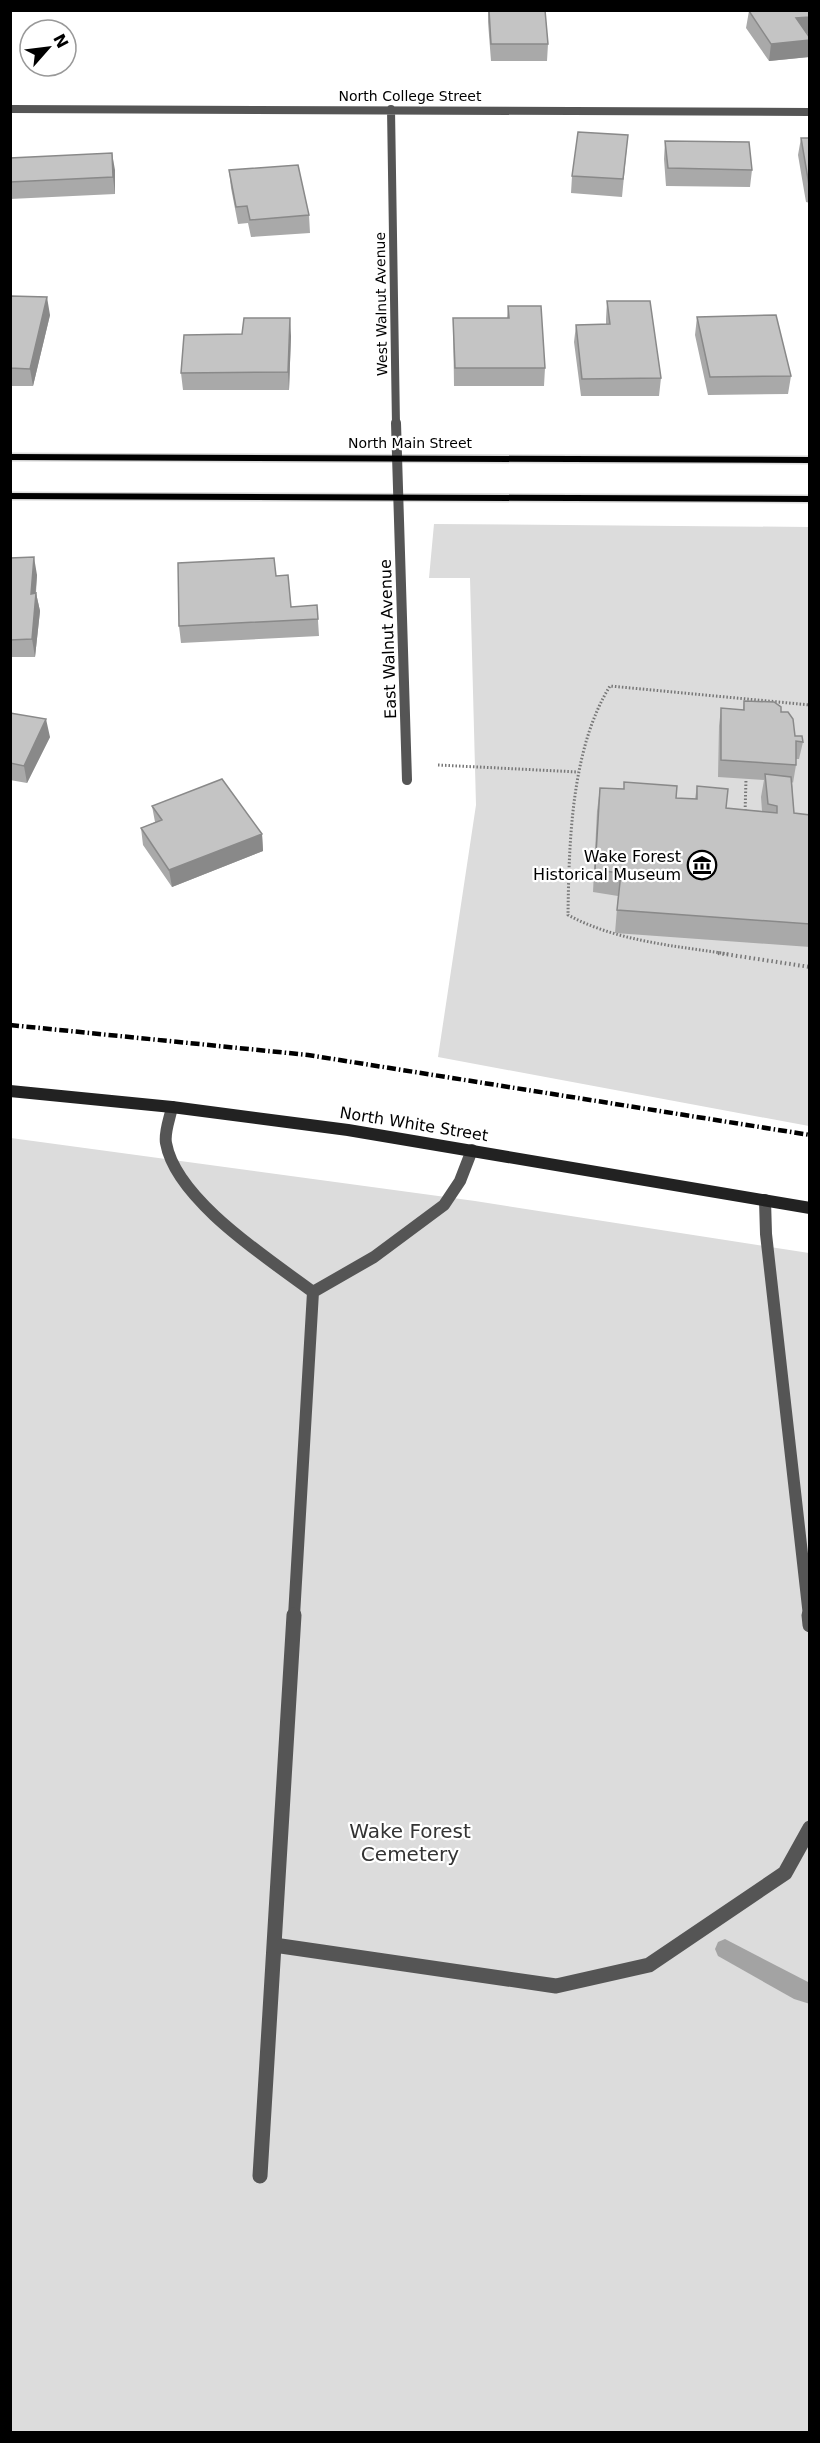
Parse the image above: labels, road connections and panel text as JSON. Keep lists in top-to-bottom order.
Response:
{
  "streets": {
    "main road": ["North Main Street", "North White Street"],
    "street": ["North College Street", "West Walnut Avenue", "East Walnut Avenue"]
  },
  "crossings": [
    ["North College Street", "West Walnut Avenue"],
    ["West Walnut Avenue", "North Main Street"],
    ["West Walnut Avenue", "East Walnut Avenue"]
  ],
  "parks": ["Wake Forest Cemetery"],
  "places": {
    "museum": ["Wake Forest Historical Museum"]
  },
  "north": "top right"
}
